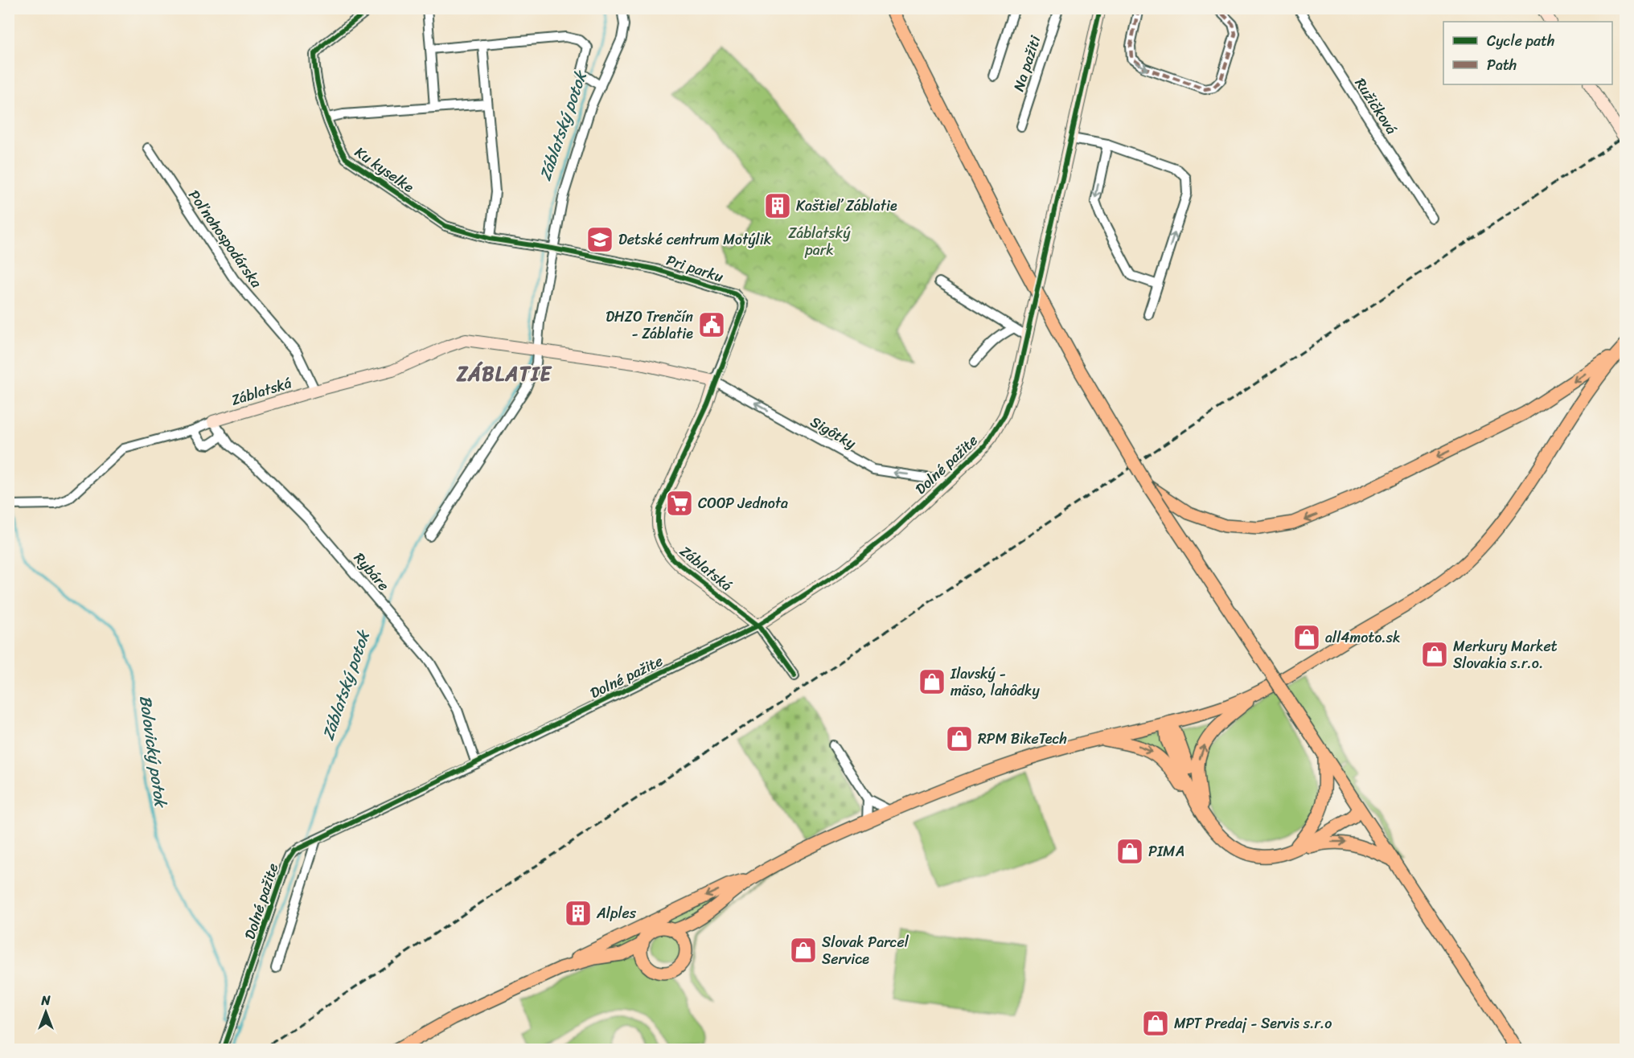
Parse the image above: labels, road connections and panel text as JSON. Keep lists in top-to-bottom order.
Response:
{
  "streets": {
    "street": [
      "Na pažiti",
      "Ružičková",
      "Ku kyselke",
      "Poľnohospodárska",
      "Pri parku",
      "Záblatská",
      "Sigôtky",
      "Dolné pažite",
      "Rybáre"
    ]
  },
  "crossings": [
    ["Ku kyselke", "Pri parku"],
    ["Poľnohospodárska", "Záblatská"],
    ["Pri parku", "Záblatská"],
    ["Pri parku", "Sigôtky"],
    ["Záblatská", "Sigôtky"],
    ["Záblatská", "Dolné pažite"],
    ["Záblatská", "Rybáre"],
    ["Sigôtky", "Dolné pažite"],
    ["Dolné pažite", "Rybáre"]
  ],
  "one_way": ["Sigôtky"],
  "districts": ["ZÁBLATIE"],
  "water": ["Záblatský potok", "Bolovický potok"],
  "parks": ["Záblatský park"],
  "places": {
    "building": ["Kaštieľ Záblatie", "Alples"],
    "school or university": ["Detské centrum Motýlik"],
    "public building": ["DHZO Trenčín - Záblatie"],
    "supermarket": ["COOP Jednota"],
    "shop": [
      "all4moto.sk",
      "Merkury Market Slovakia s.r.o.",
      "Ilavský - mäso, lahôdky",
      "RPM BikeTech",
      "PIMA",
      "Slovak Parcel Service",
      "MPT Predaj - Servis s.r.o"
    ]
  },
  "legend": ["Cycle path", "Path"],
  "north": "top"
}
